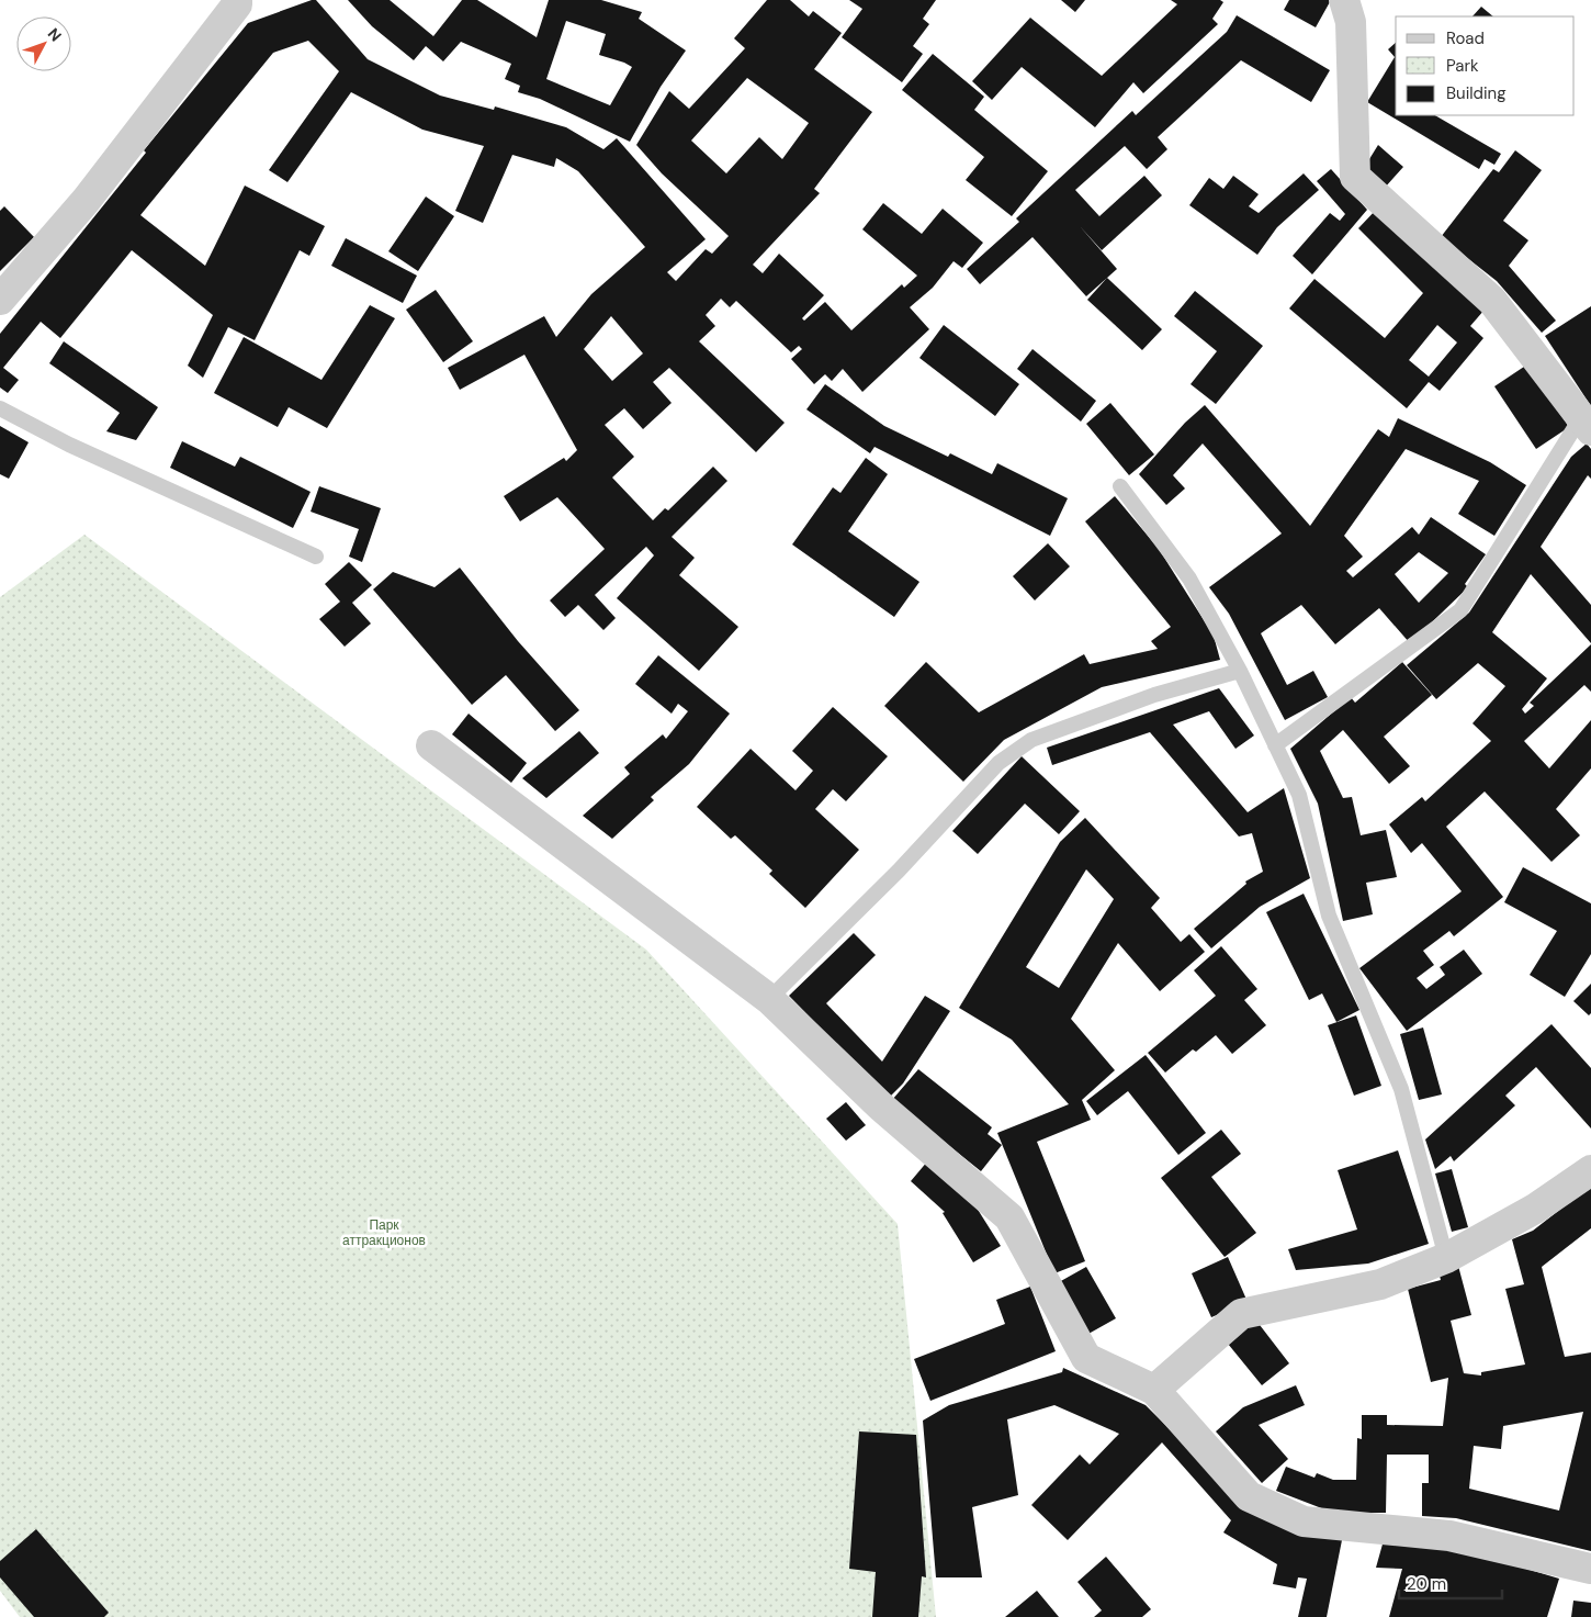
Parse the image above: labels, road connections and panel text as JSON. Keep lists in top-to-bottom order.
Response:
{
  "parks": ["Парк аттракционов"],
  "legend": ["Road", "Park", "Building"],
  "scale_bar": "20 m",
  "north": "top right"
}
